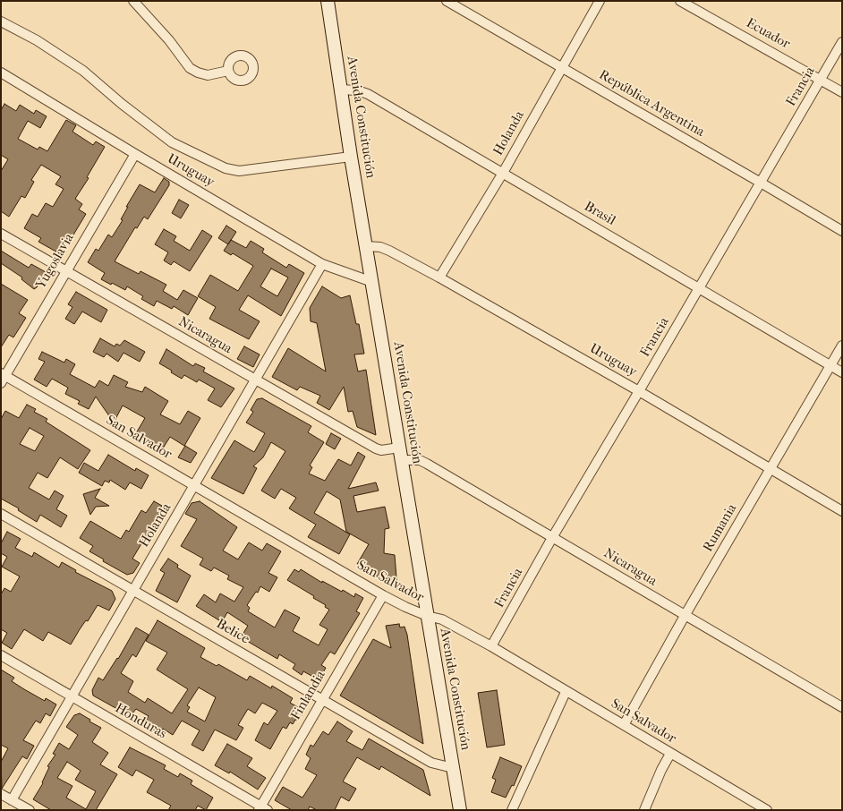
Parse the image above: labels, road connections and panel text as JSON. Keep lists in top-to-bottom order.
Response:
{
  "streets": {
    "main road": ["Avenida Constitución"],
    "street": [
      "Ecuador",
      "Francia",
      "República Argentina",
      "Holanda",
      "Uruguay",
      "Brasil",
      "Yugoslavia",
      "Nicaragua",
      "San Salvador",
      "Rumania",
      "Belice",
      "Finlandia",
      "Honduras"
    ]
  },
  "crossings": [
    ["Ecuador", "Francia"],
    ["Francia", "República Argentina"],
    ["Francia", "Uruguay"],
    ["Francia", "Brasil"],
    ["Francia", "Nicaragua"],
    ["Francia", "San Salvador"],
    ["República Argentina", "Holanda"],
    ["Avenida Constitución", "Uruguay"],
    ["Avenida Constitución", "Brasil"],
    ["Avenida Constitución", "Nicaragua"],
    ["Avenida Constitución", "San Salvador"],
    ["Avenida Constitución", "Belice"],
    ["Holanda", "Uruguay"],
    ["Holanda", "Brasil"],
    ["Holanda", "Nicaragua"],
    ["Holanda", "San Salvador"],
    ["Holanda", "Belice"],
    ["Holanda", "Honduras"],
    ["Uruguay", "Yugoslavia"],
    ["Uruguay", "Rumania"],
    ["Brasil", "Rumania"],
    ["Yugoslavia", "Nicaragua"],
    ["Yugoslavia", "San Salvador"],
    ["Nicaragua", "Rumania"],
    ["San Salvador", "Rumania"],
    ["San Salvador", "Finlandia"],
    ["Belice", "Finlandia"],
    ["Finlandia", "Honduras"]
  ]
}
